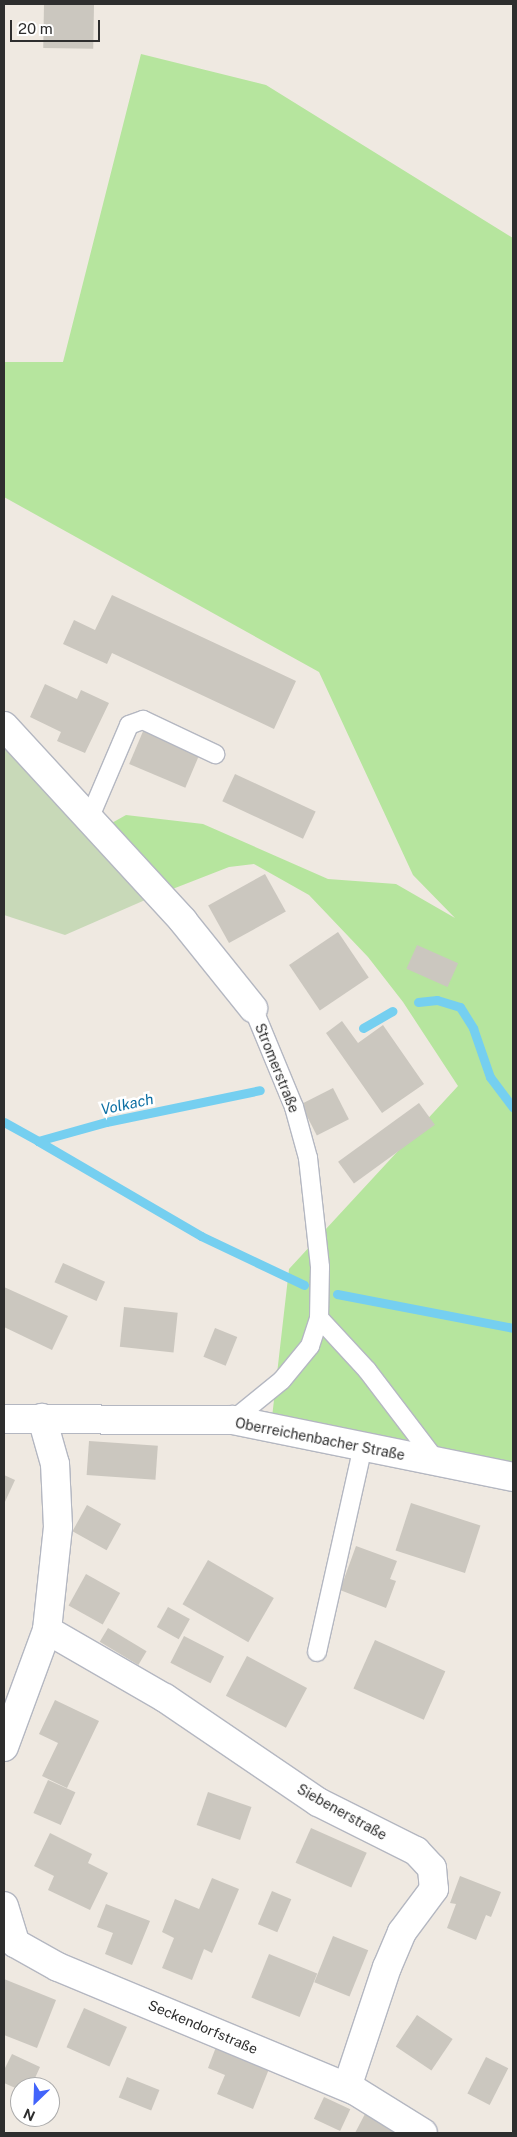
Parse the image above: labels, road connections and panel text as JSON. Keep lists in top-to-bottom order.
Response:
{
  "streets": {
    "street": [
      "Stromerstraße",
      "Oberreichenbacher Straße",
      "Siebenerstraße",
      "Seckendorfstraße"
    ]
  },
  "crossings": [
    ["Stromerstraße", "Oberreichenbacher Straße"],
    ["Siebenerstraße", "Seckendorfstraße"]
  ],
  "water": ["Volkach"],
  "scale_bar": "20 m",
  "north": "bottom left"
}
